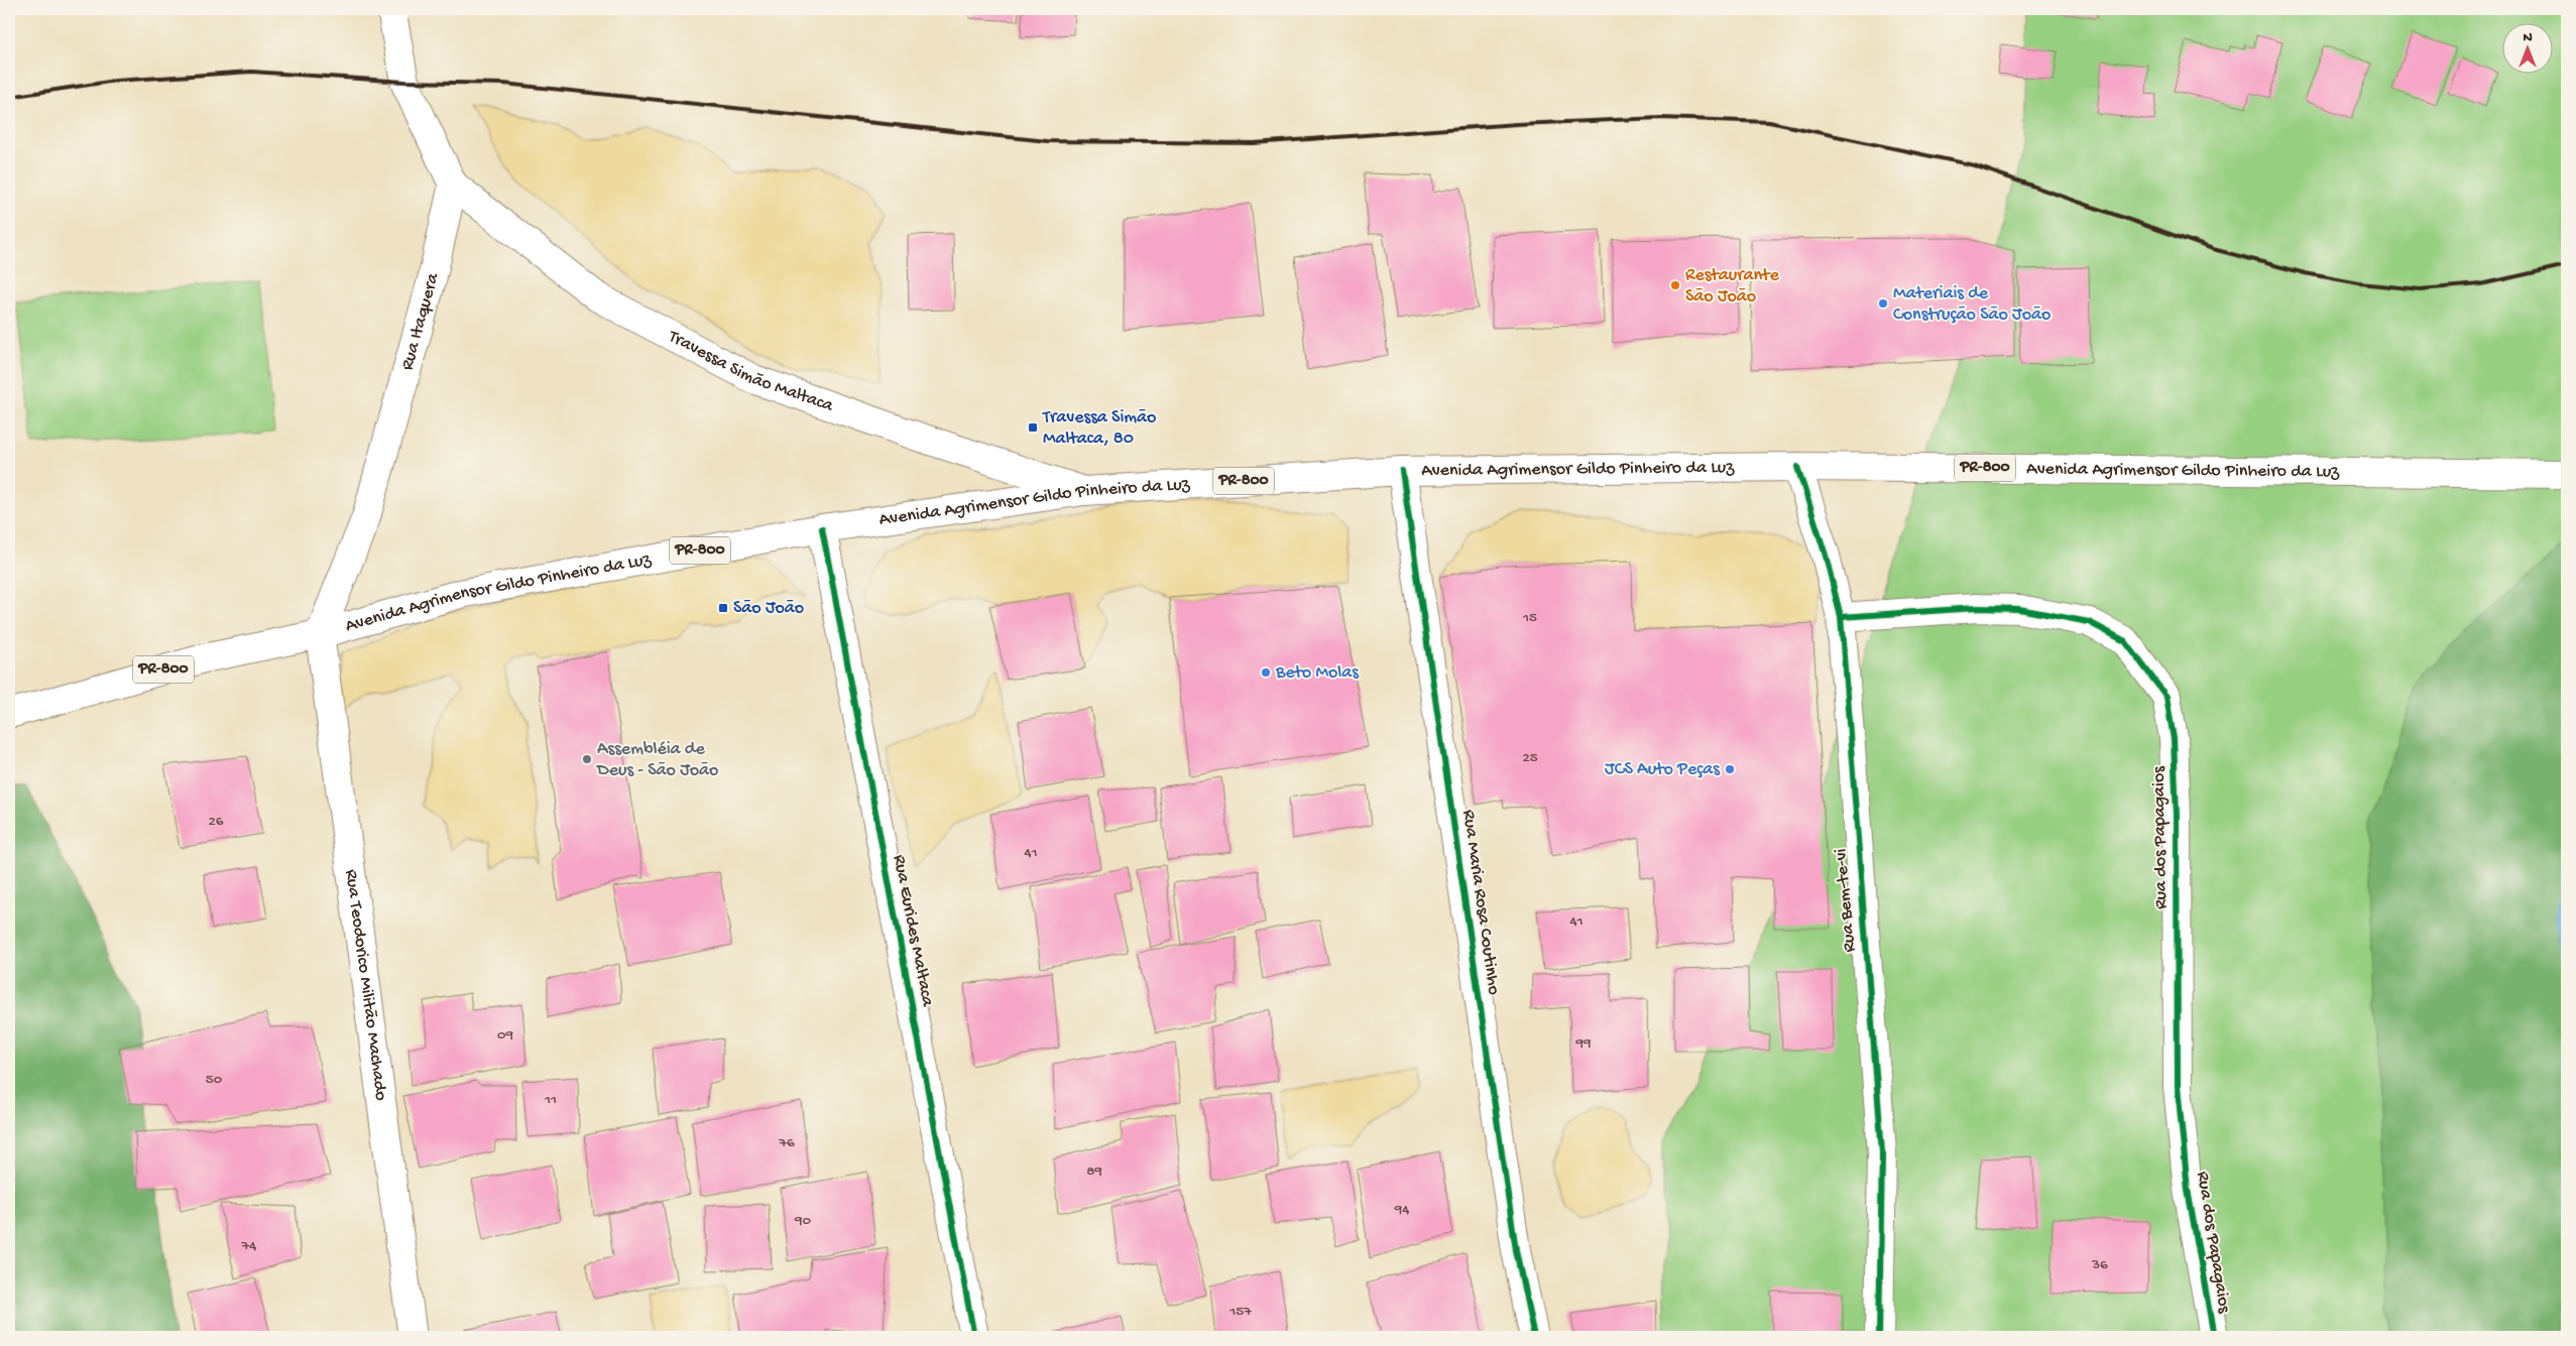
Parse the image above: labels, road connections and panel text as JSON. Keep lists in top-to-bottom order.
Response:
{
  "streets": {
    "street": [
      "Rua Itaquera",
      "Travessa Simão Maltaca",
      "PR-800",
      "Avenida Agrimensor Gildo Pinheiro da Luz",
      "Rua dos Papagaios",
      "Rua Bem-te-vi",
      "Rua Maria Rosa Coutinho",
      "Rua Eurides Maltaca",
      "Rua Teodorico Militão Machado"
    ]
  },
  "crossings": [
    ["Rua Itaquera", "Travessa Simão Maltaca"],
    ["Rua Itaquera", "Avenida Agrimensor Gildo Pinheiro da Luz"],
    ["Rua Itaquera", "Rua Teodorico Militão Machado"],
    ["Travessa Simão Maltaca", "Avenida Agrimensor Gildo Pinheiro da Luz"],
    ["Avenida Agrimensor Gildo Pinheiro da Luz", "Rua Bem-te-vi"],
    ["Avenida Agrimensor Gildo Pinheiro da Luz", "Rua Maria Rosa Coutinho"],
    ["Avenida Agrimensor Gildo Pinheiro da Luz", "Rua Eurides Maltaca"],
    ["Avenida Agrimensor Gildo Pinheiro da Luz", "Rua Teodorico Militão Machado"],
    ["Rua dos Papagaios", "Rua Bem-te-vi"]
  ],
  "places": {
    "other": [
      "Restaurante São João",
      "Materiais de Construção São João",
      "Beto Molas",
      "Assembléia de Deus - São João",
      "JCS Auto Peças"
    ],
    "transit": ["Travessa Simão Maltaca, 80", "São João"]
  },
  "house_numbers": [
    "15",
    "25",
    "26",
    "41",
    "41",
    "09",
    "99",
    "50",
    "11",
    "76",
    "89",
    "94",
    "90",
    "74",
    "36",
    "157"
  ],
  "north": "top"
}
